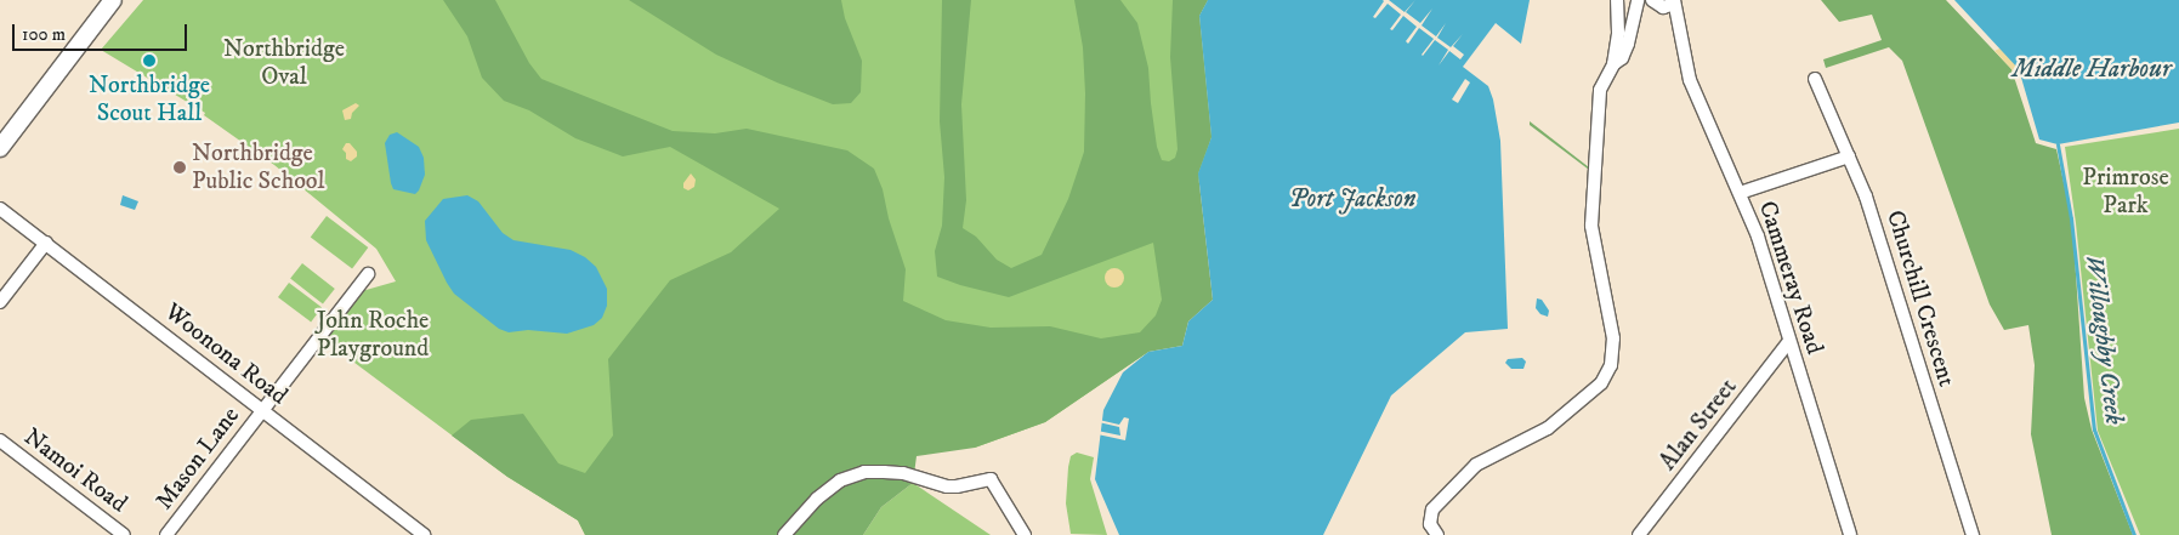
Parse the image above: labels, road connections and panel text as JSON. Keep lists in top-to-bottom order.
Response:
{
  "streets": {
    "street": [
      "Cammeray Road",
      "Churchill Crescent",
      "Woonona Road",
      "Alan Street",
      "Mason Lane",
      "Namoi Road"
    ]
  },
  "crossings": [
    ["Cammeray Road", "Alan Street"],
    ["Woonona Road", "Mason Lane"]
  ],
  "water": ["Middle Harbour", "Port Jackson", "Willoughby Creek"],
  "parks": ["Northbridge Oval", "Primrose Park", "John Roche Playground"],
  "places": ["Northbridge Scout Hall", "Northbridge Public School"],
  "scale_bar": "100 m"
}
